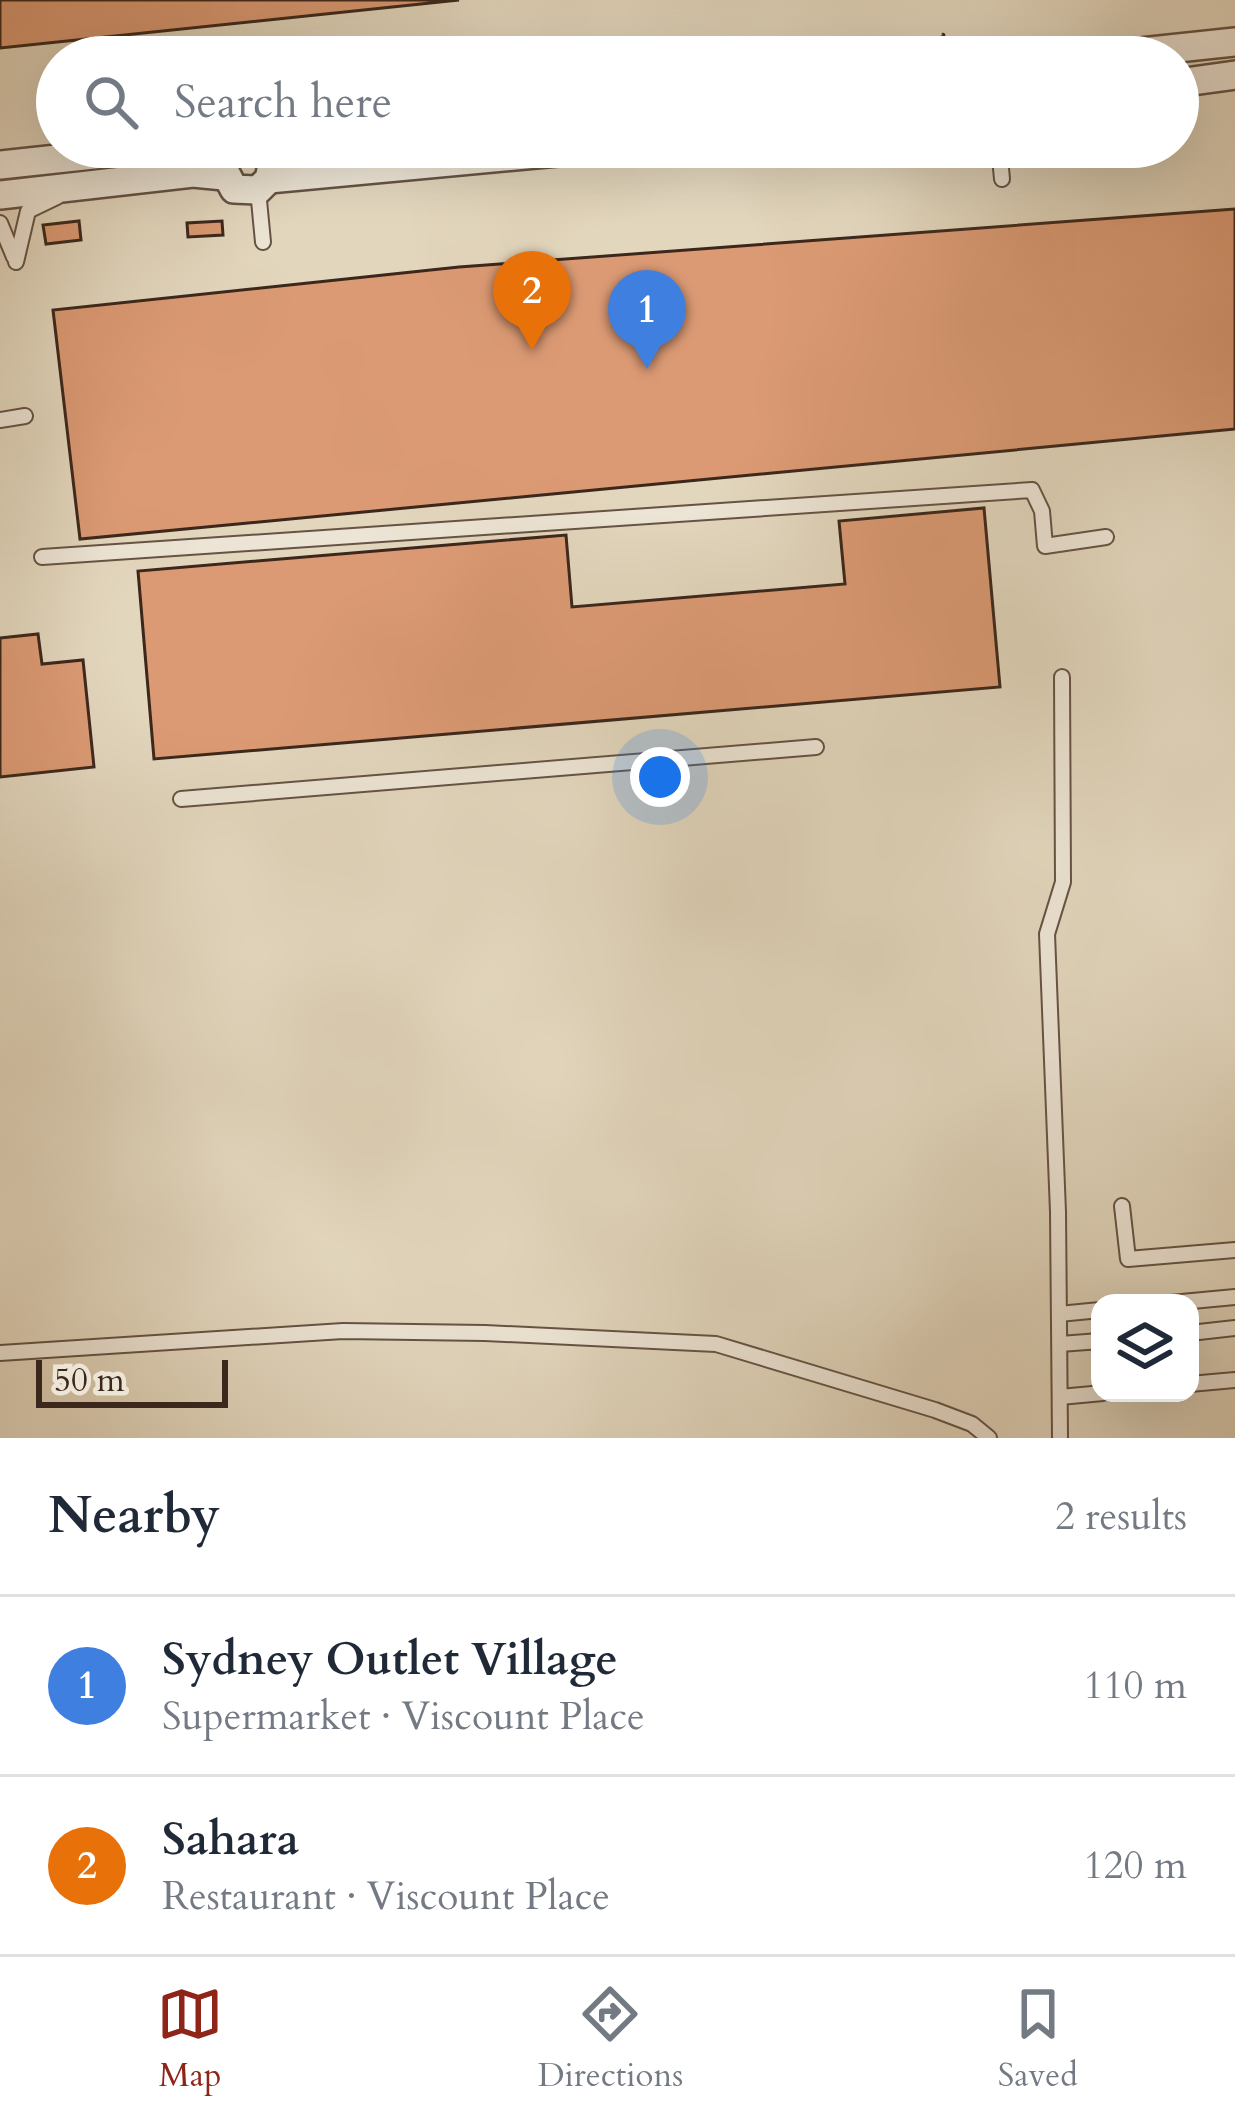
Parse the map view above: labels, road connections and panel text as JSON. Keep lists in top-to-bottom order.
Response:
{
  "scale_bar": "50 m",
  "page": {
    "search": "Search here",
    "pins": ["2", "1"],
    "scale": "50 m",
    "heading": ["Nearby", "2 results"],
    "list": [
      {
        "mark": "1",
        "name": "Sydney Outlet Village",
        "note": "Supermarket · Viscount Place",
        "value": "110 m"
      },
      {
        "mark": "2",
        "name": "Sahara",
        "note": "Restaurant · Viscount Place",
        "value": "120 m"
      }
    ],
    "nav": ["Map", "Directions", "Saved"]
  }
}
